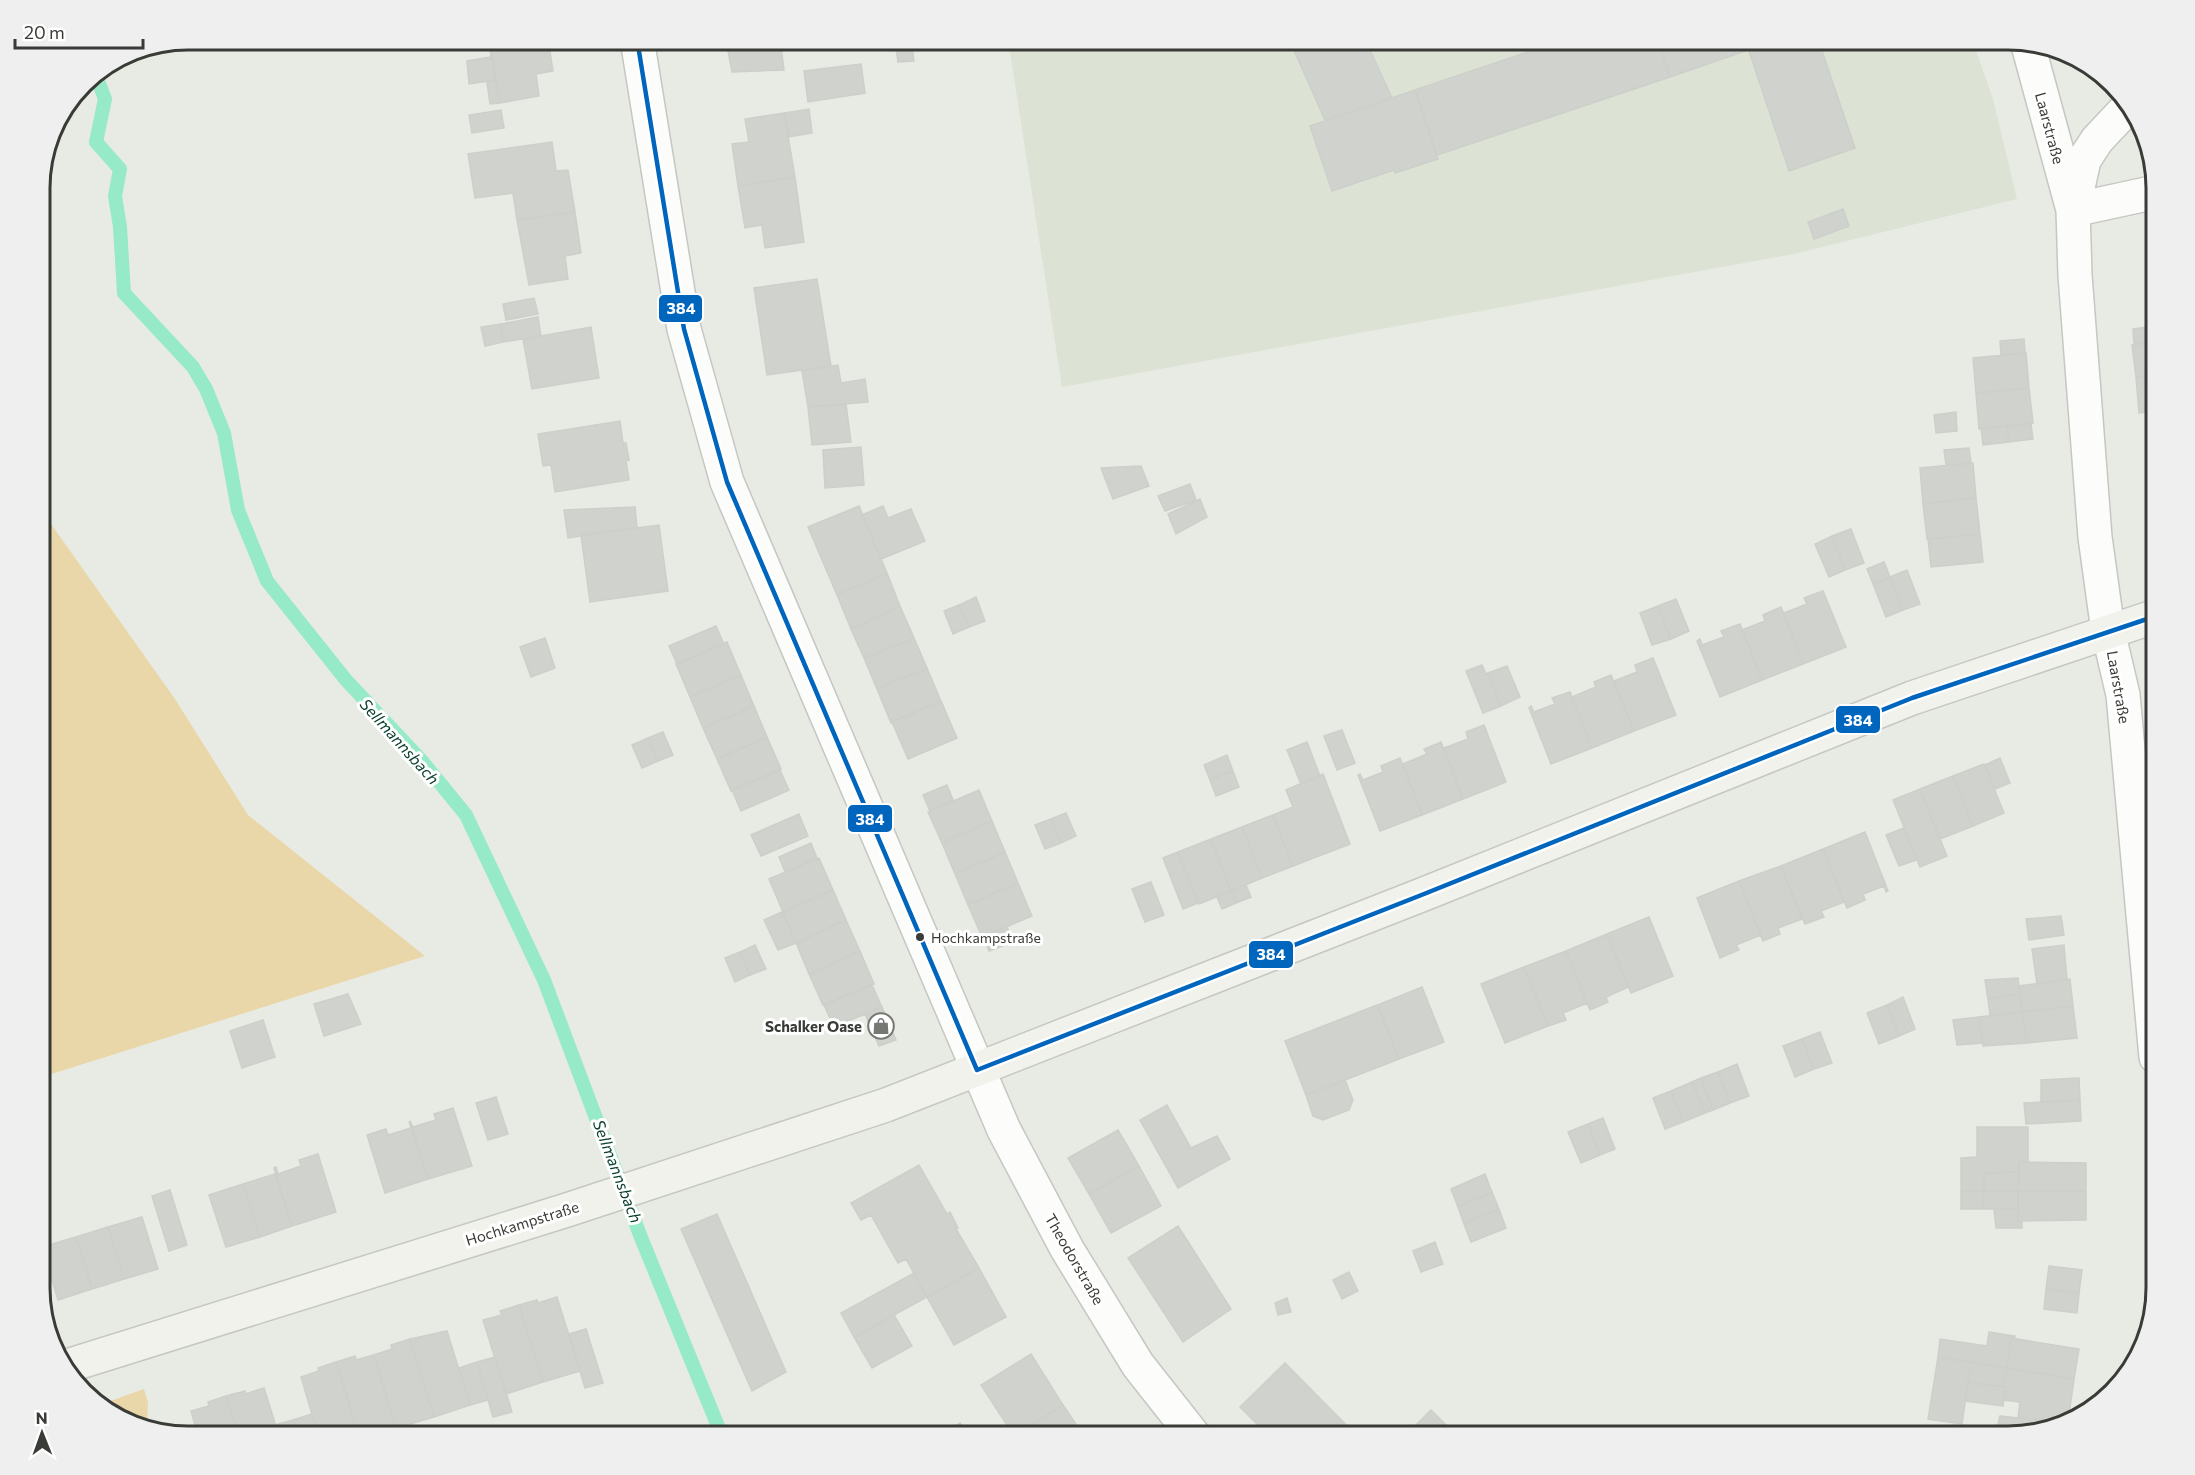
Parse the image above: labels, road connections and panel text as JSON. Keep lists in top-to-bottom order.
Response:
{
  "streets": {
    "street": ["Laarstraße", "Hochkampstraße", "Theodorstraße"]
  },
  "crossings": [
    ["Laarstraße", "Hochkampstraße"],
    ["Hochkampstraße", "Theodorstraße"]
  ],
  "water": ["Sellmannsbach"],
  "places": {
    "other": ["Hochkampstraße"],
    "shop": ["Schalker Oase"]
  },
  "lines": ["transit line 384"],
  "scale_bar": "20 m",
  "north": "top"
}
